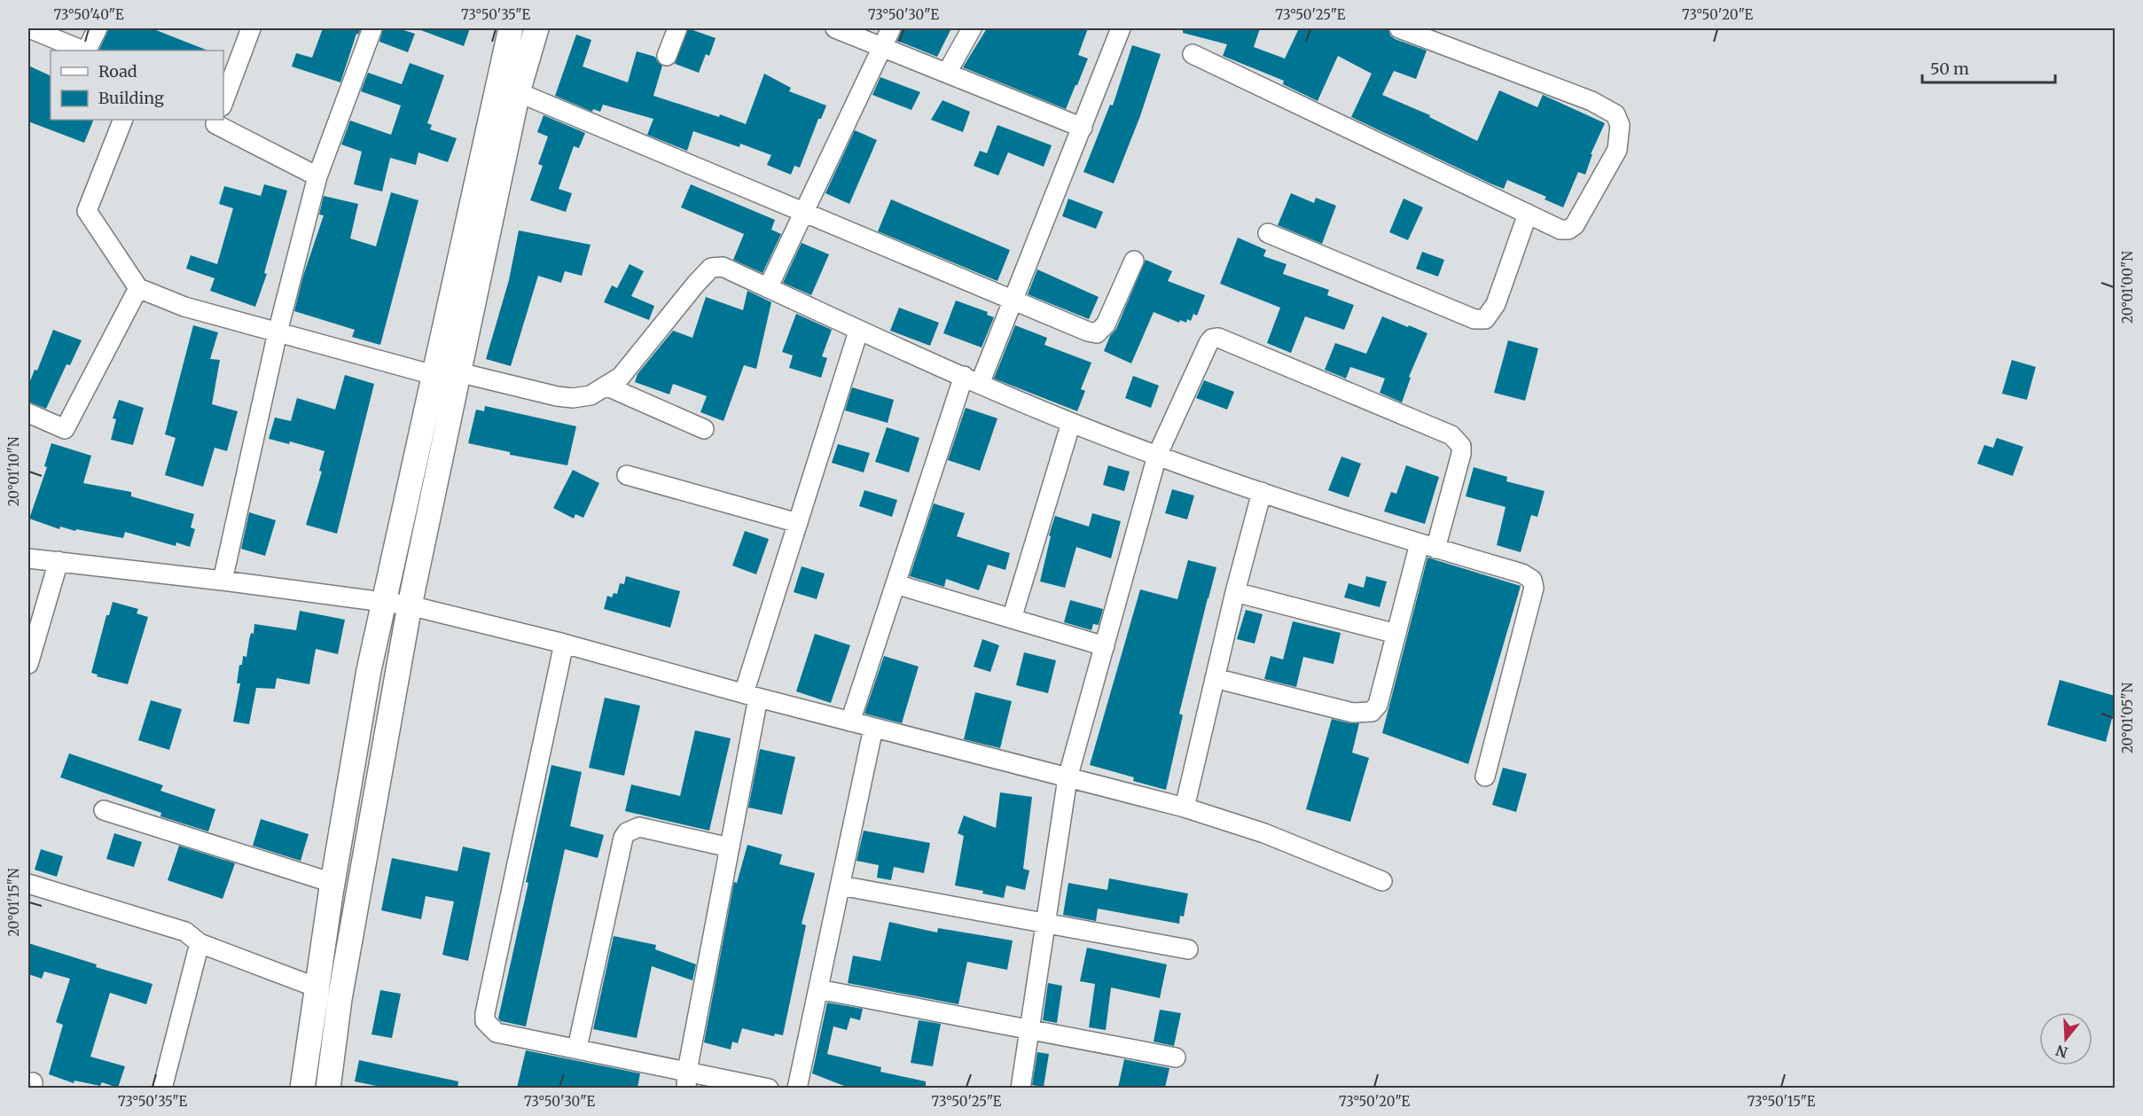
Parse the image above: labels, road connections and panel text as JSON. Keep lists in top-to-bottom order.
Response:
{
  "legend": ["Road", "Building"],
  "scale_bar": "50 m",
  "north": "bottom",
  "coordinates": [
    "73°50'40\"E",
    "73°50'35\"E",
    "73°50'30\"E",
    "73°50'25\"E",
    "73°50'20\"E",
    "20°01'00\"N",
    "20°01'10\"N",
    "20°01'05\"N",
    "20°01'15\"N",
    "73°50'15\"E"
  ]
}
